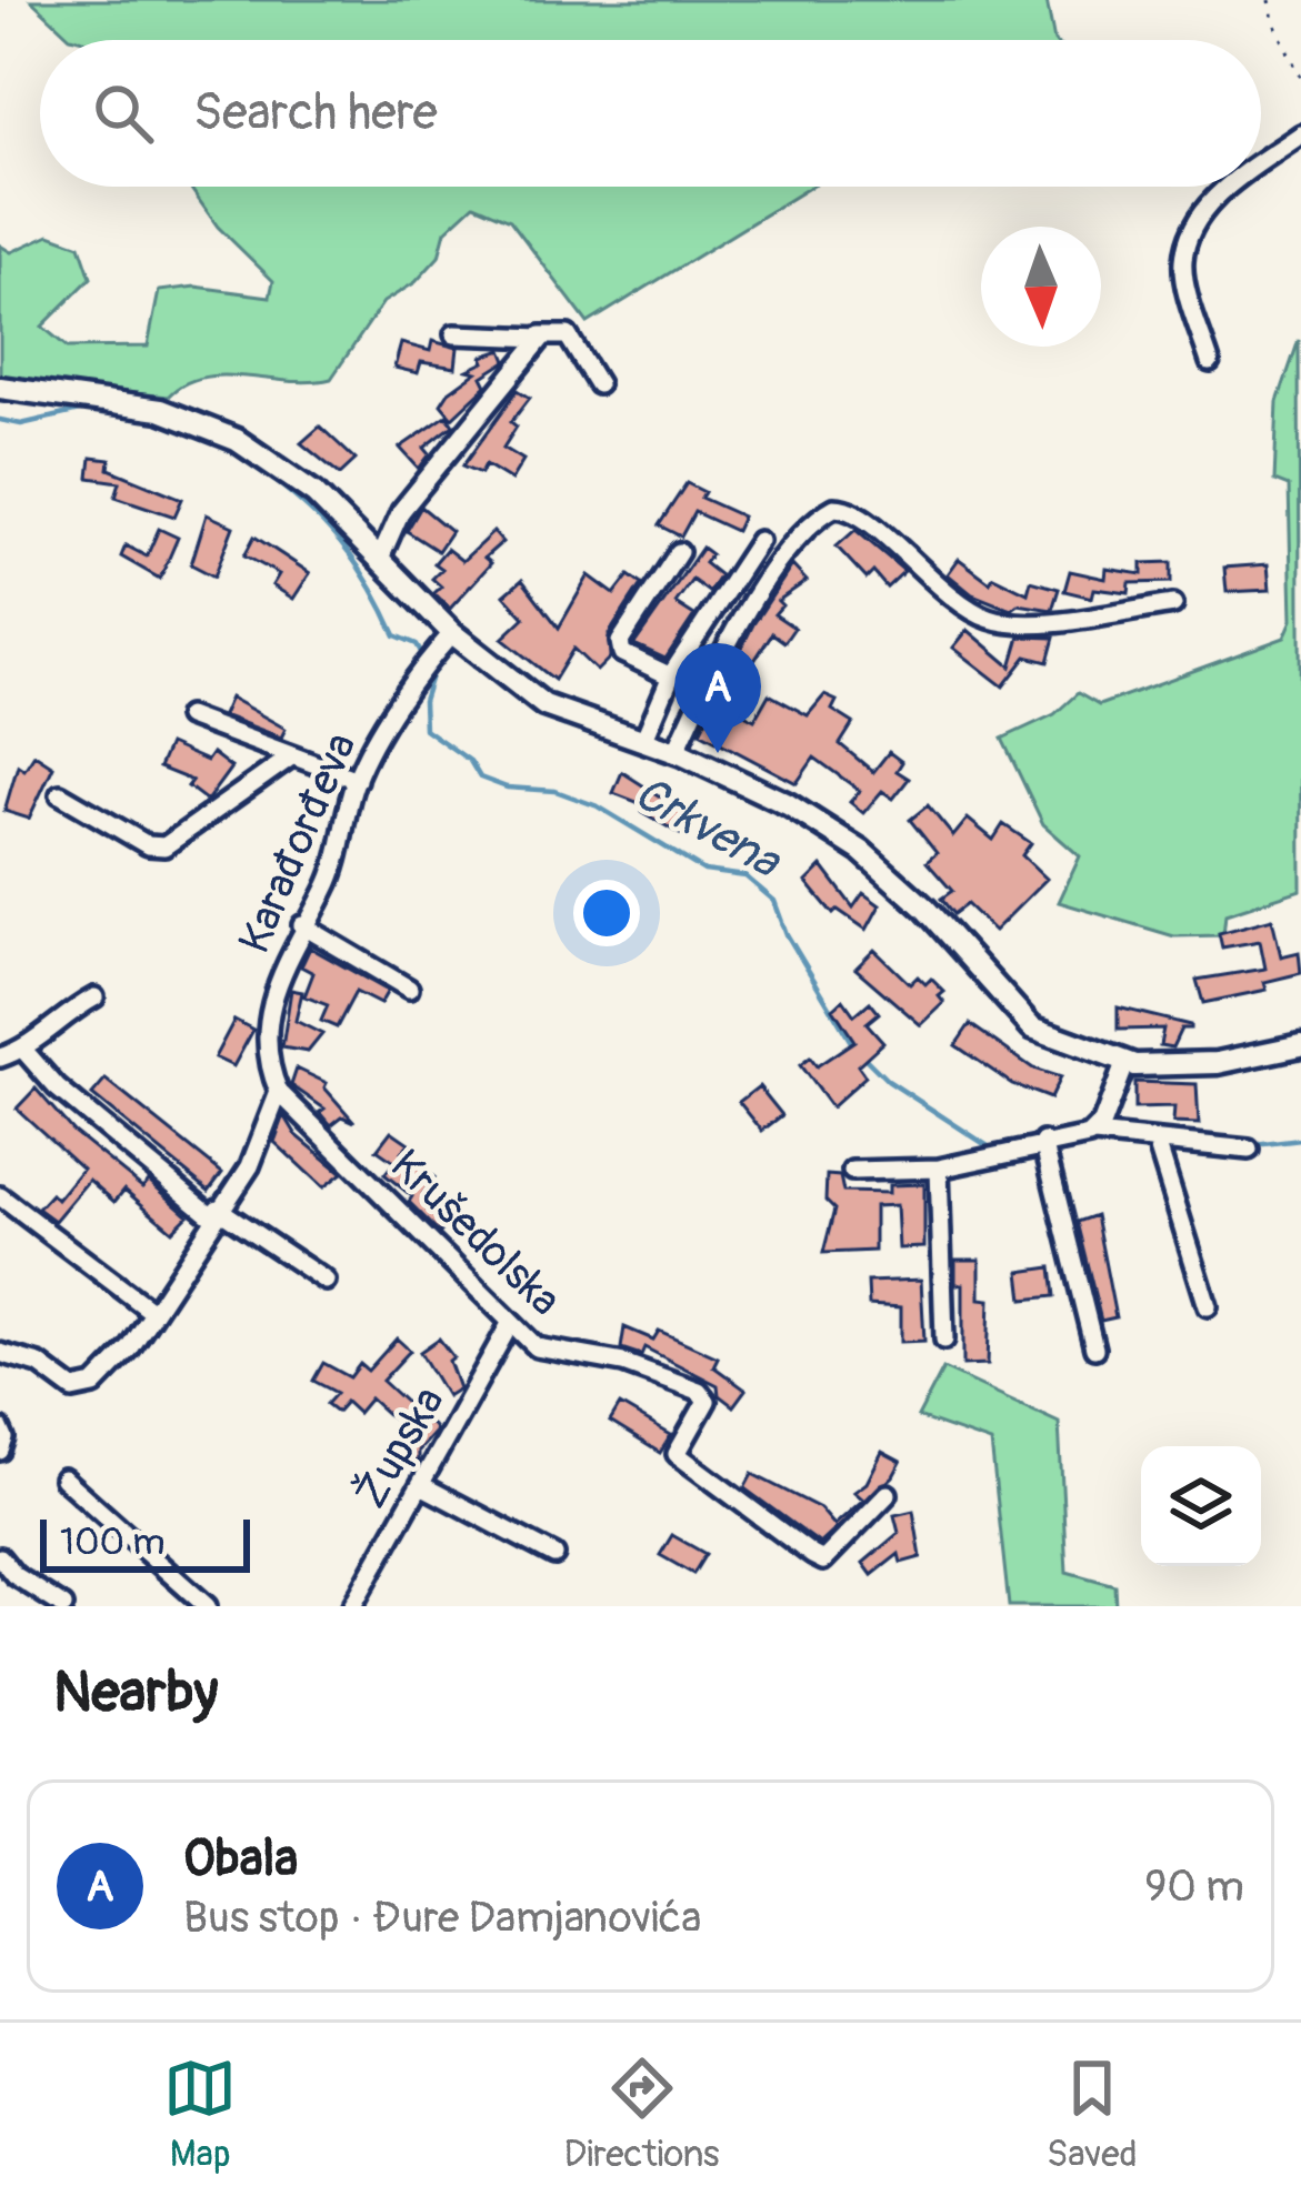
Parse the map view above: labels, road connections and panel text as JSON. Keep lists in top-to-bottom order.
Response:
{
  "streets": {
    "street": ["Karađorđeva", "Krušedolska", "Župska"]
  },
  "crossings": [
    ["Karađorđeva", "Krušedolska"],
    ["Krušedolska", "Župska"]
  ],
  "water": ["Crkvena"],
  "scale_bar": "100 m",
  "north": "bottom",
  "page": {
    "search": "Search here",
    "pins": "A",
    "scale": "100 m",
    "heading": "Nearby",
    "list": [
      {
        "mark": "A",
        "name": "Obala",
        "note": "Bus stop · Đure Damjanovića",
        "value": "90 m"
      }
    ],
    "nav": ["Map", "Directions", "Saved"]
  }
}
